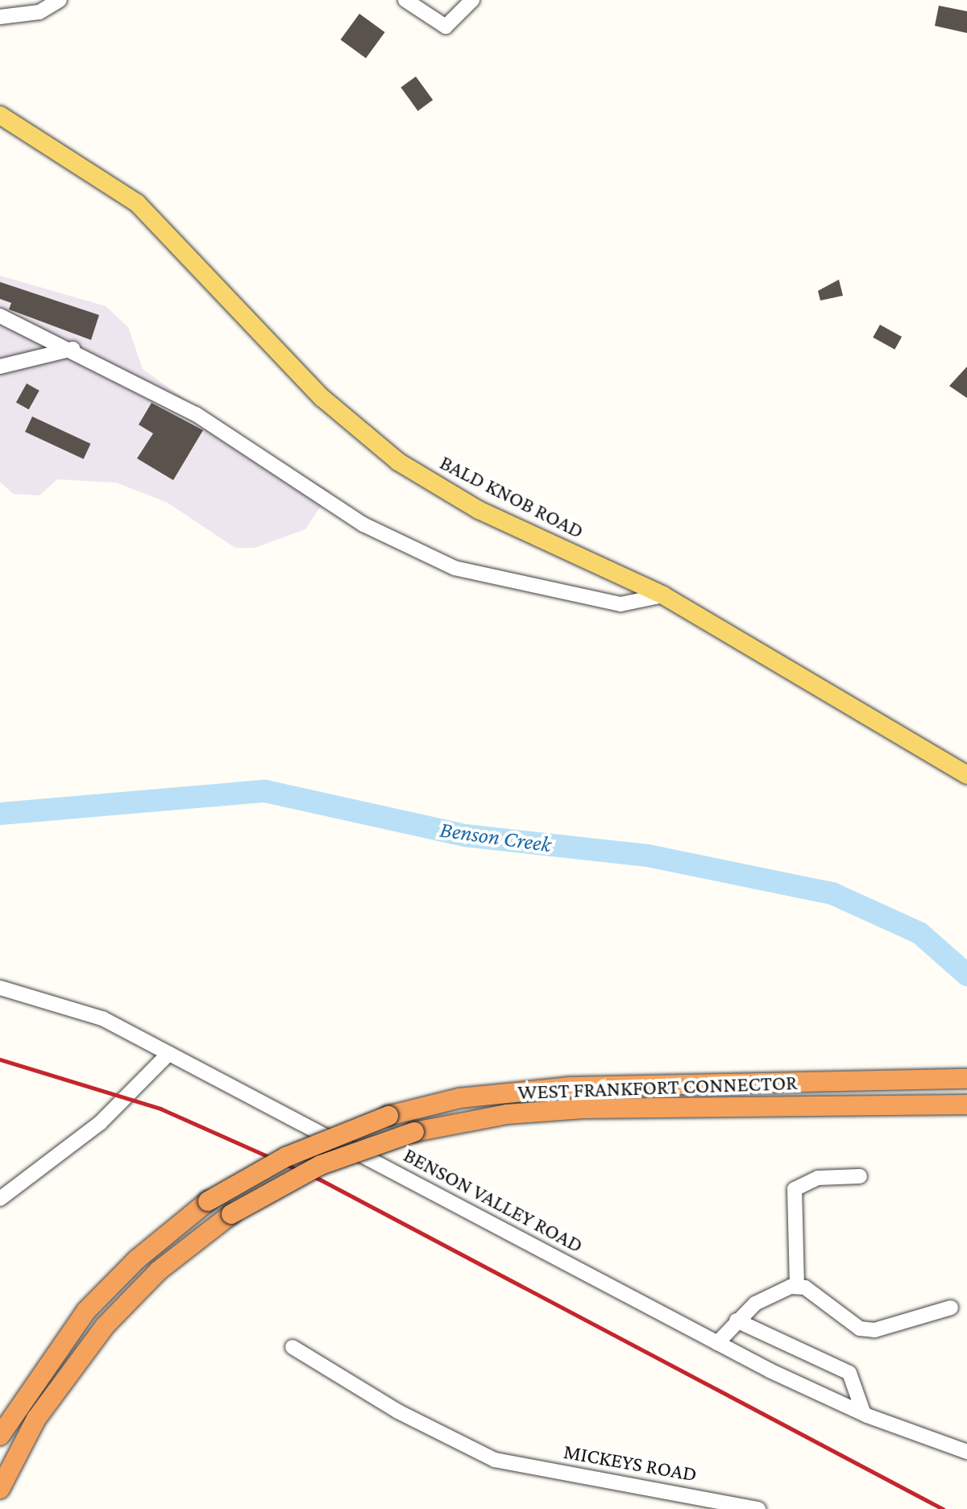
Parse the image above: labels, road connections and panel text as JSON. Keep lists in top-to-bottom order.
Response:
{
  "streets": {
    "highway": ["WEST FRANKFORT CONNECTOR"],
    "main road": ["BALD KNOB ROAD"],
    "street": ["BENSON VALLEY ROAD", "MICKEYS ROAD"]
  },
  "water": ["Benson Creek"]
}
